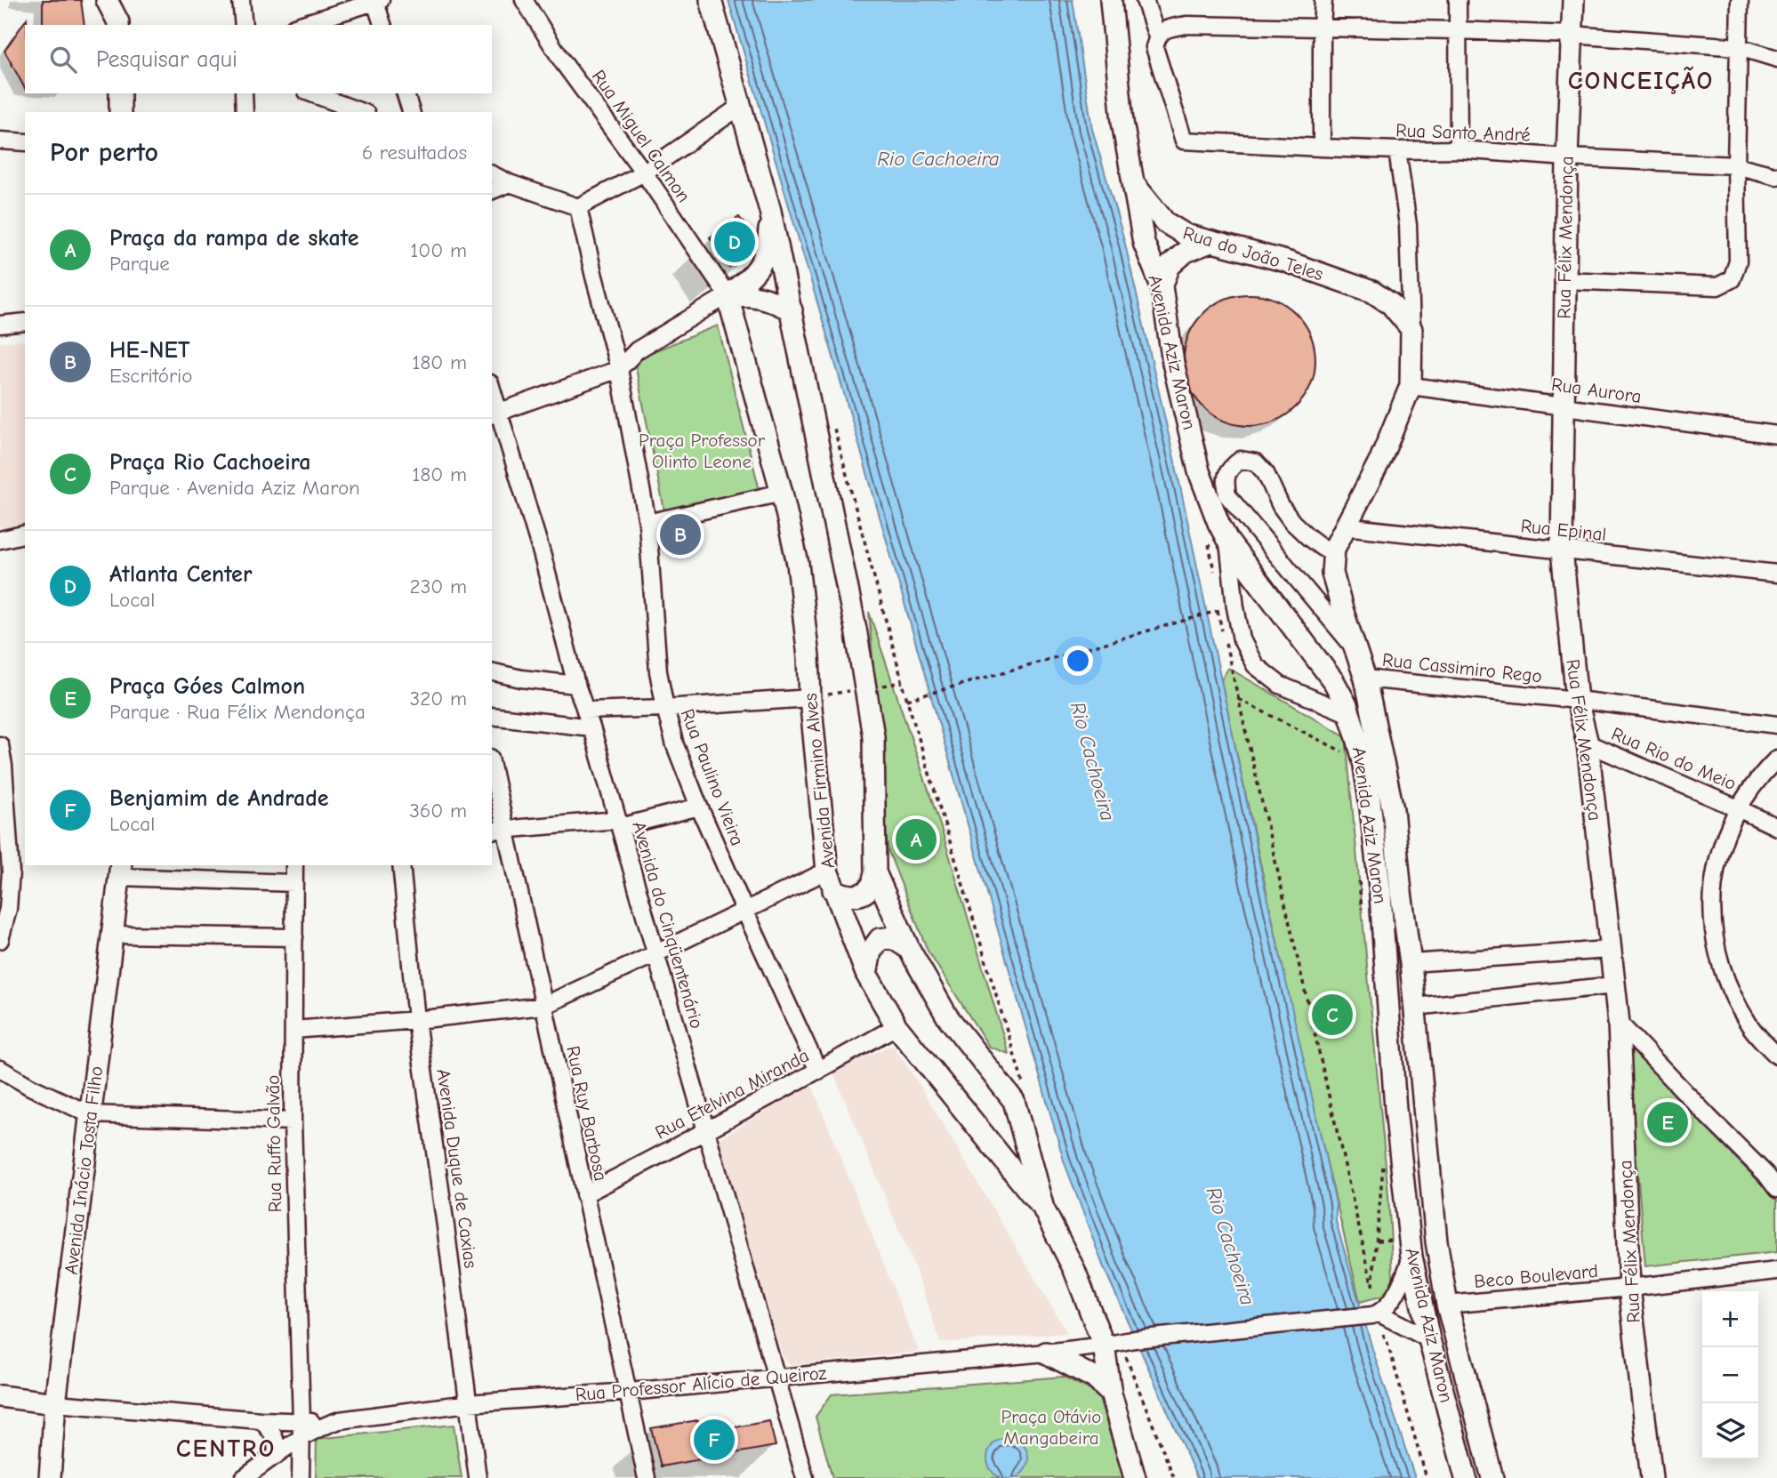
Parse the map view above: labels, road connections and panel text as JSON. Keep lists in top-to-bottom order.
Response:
{
  "streets": {
    "main road": [
      "Rua Félix Mendonça",
      "Rua do João Teles",
      "Avenida Aziz Maron",
      "Avenida Firmino Alves",
      "Avenida Inácio Tosta Filho"
    ],
    "street": [
      "Rua Santo André",
      "Rua Miguel Calmon",
      "Rua Aurora",
      "Rua Epinal",
      "Rua Cassimiro Rego",
      "Rua Rio do Meio",
      "Rua Paulino Vieira",
      "Avenida do Cinqüentenário",
      "Rua Etelvina Miranda",
      "Rua Ruy Barbosa",
      "Rua Ruffo Galvão",
      "Avenida Duque de Caxias",
      "Beco Boulevard",
      "Rua Professor Alício de Queiroz"
    ]
  },
  "crossings": [
    ["Rua Santo André", "Rua Félix Mendonça"],
    ["Rua Miguel Calmon", "Avenida Firmino Alves"],
    ["Rua Félix Mendonça", "Rua Aurora"],
    ["Rua Félix Mendonça", "Rua Epinal"],
    ["Rua Félix Mendonça", "Rua Cassimiro Rego"],
    ["Rua Félix Mendonça", "Rua Rio do Meio"],
    ["Rua Félix Mendonça", "Beco Boulevard"],
    ["Rua do João Teles", "Avenida Aziz Maron"],
    ["Avenida Aziz Maron", "Rua Aurora"],
    ["Avenida Aziz Maron", "Rua Epinal"],
    ["Avenida Aziz Maron", "Rua Cassimiro Rego"],
    ["Avenida Aziz Maron", "Beco Boulevard"],
    ["Rua Paulino Vieira", "Rua Etelvina Miranda"],
    ["Avenida Firmino Alves", "Rua Etelvina Miranda"],
    ["Avenida Firmino Alves", "Rua Professor Alício de Queiroz"],
    ["Avenida do Cinqüentenário", "Rua Etelvina Miranda"],
    ["Avenida do Cinqüentenário", "Rua Professor Alício de Queiroz"],
    ["Rua Etelvina Miranda", "Rua Ruy Barbosa"],
    ["Rua Ruy Barbosa", "Rua Professor Alício de Queiroz"],
    ["Rua Ruffo Galvão", "Rua Professor Alício de Queiroz"],
    ["Avenida Duque de Caxias", "Rua Professor Alício de Queiroz"]
  ],
  "districts": ["CONCEIÇÃO", "CENTRO"],
  "water": ["Rio Cachoeira"],
  "parks": ["Praça Professor Olinto Leone", "Praça Otávio Mangabeira"],
  "page": {
    "search": "Pesquisar aqui",
    "heading": ["Por perto", "6 resultados"],
    "list": [
      {
        "mark": "A",
        "name": "Praça da rampa de skate",
        "note": "Parque",
        "value": "100 m"
      },
      {
        "mark": "B",
        "name": "HE-NET",
        "note": "Escritório",
        "value": "180 m"
      },
      {
        "mark": "C",
        "name": "Praça Rio Cachoeira",
        "note": "Parque · Avenida Aziz Maron",
        "value": "180 m"
      },
      {
        "mark": "D",
        "name": "Atlanta Center",
        "note": "Local",
        "value": "230 m"
      },
      {
        "mark": "E",
        "name": "Praça Góes Calmon",
        "note": "Parque · Rua Félix Mendonça",
        "value": "320 m"
      },
      {
        "mark": "F",
        "name": "Benjamim de Andrade",
        "note": "Local",
        "value": "360 m"
      }
    ],
    "pins": [
      "D",
      "B",
      "A",
      "C",
      "E",
      "F"
    ],
    "map_buttons": ["+", "−"]
  }
}
